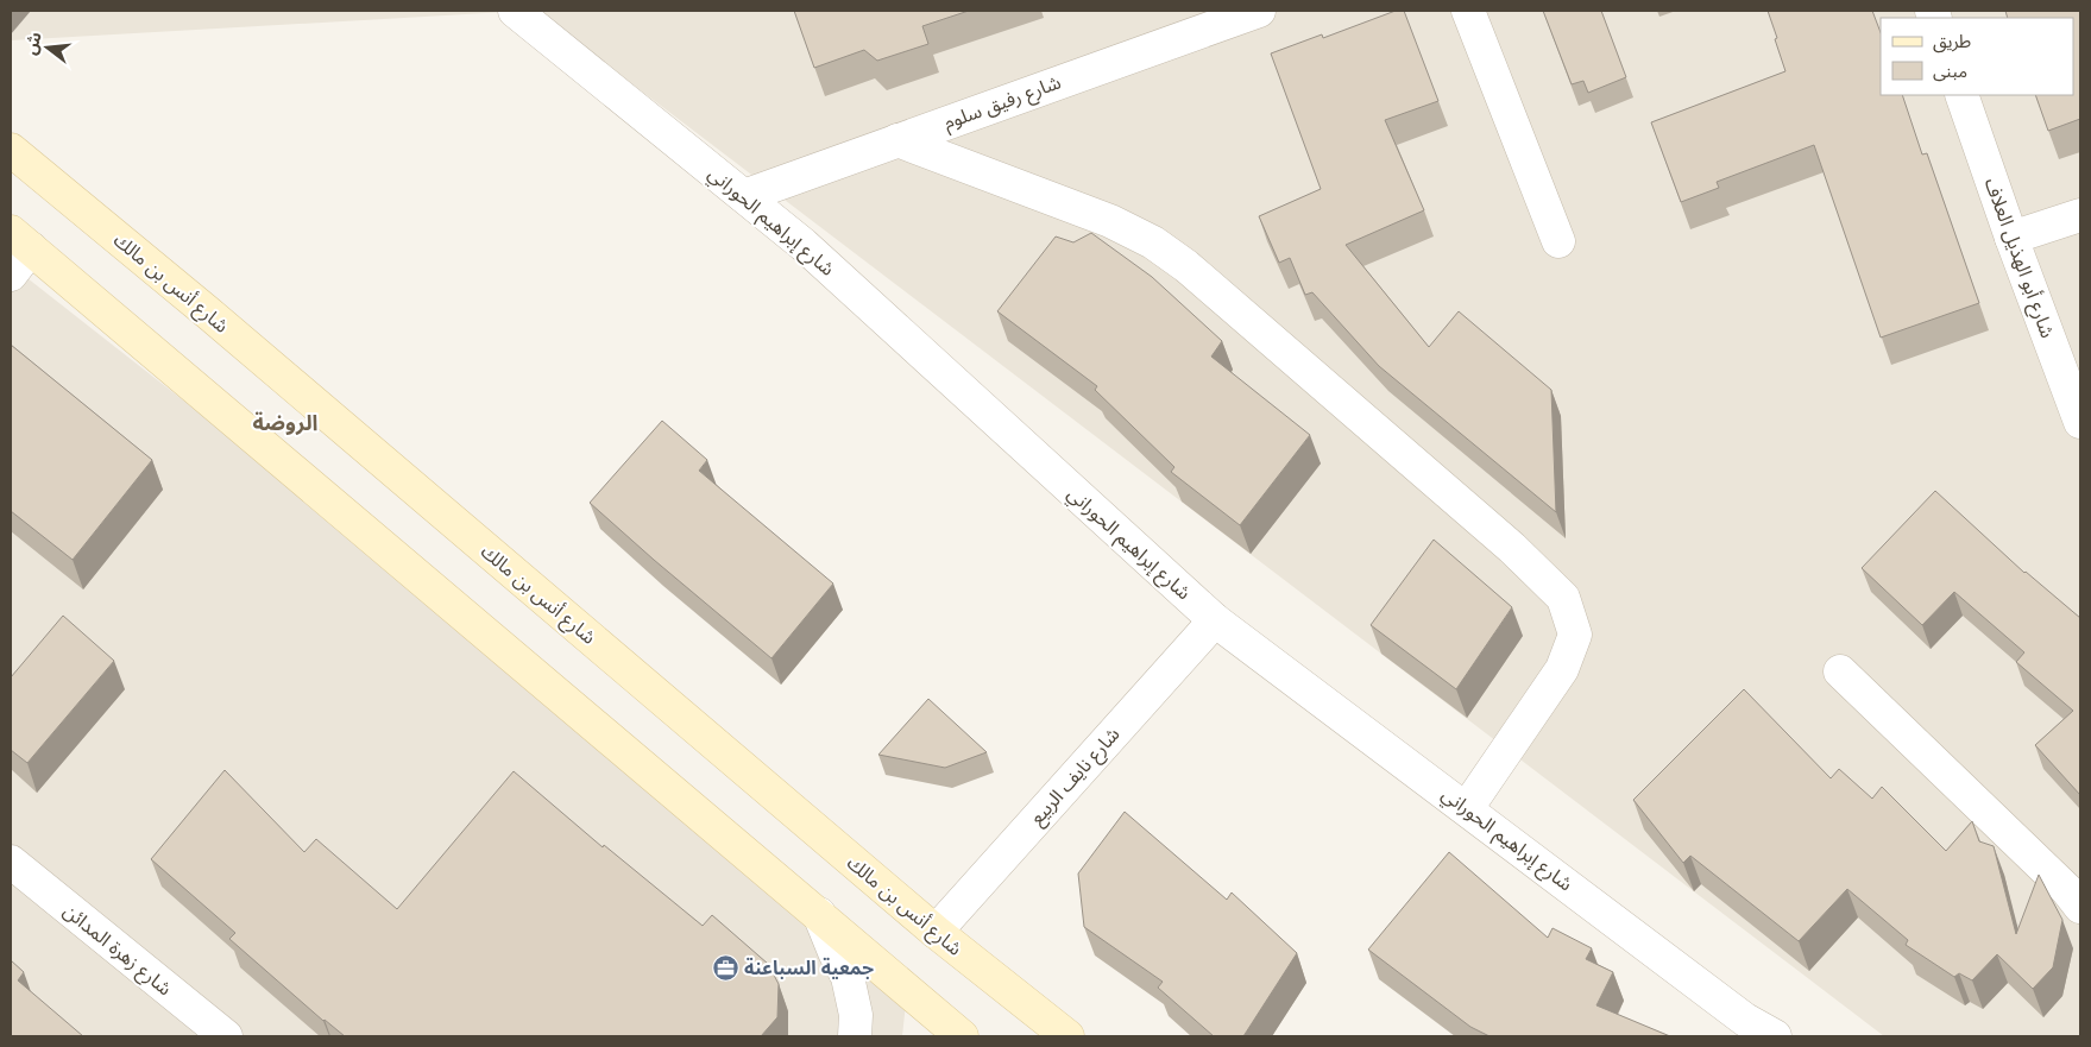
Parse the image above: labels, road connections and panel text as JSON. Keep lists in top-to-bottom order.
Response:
{
  "streets": {
    "main road": ["شارع أنس بن مالك"],
    "street": [
      "شارع رفيق سلوم",
      "شارع إبراهيم الحوراني",
      "شارع أبو الهذيل العلاف",
      "شارع نايف الربيع",
      "شارع زهرة المدائن"
    ]
  },
  "crossings": [
    ["شارع رفيق سلوم", "شارع إبراهيم الحوراني"],
    ["شارع إبراهيم الحوراني", "شارع نايف الربيع"],
    ["شارع أنس بن مالك", "شارع نايف الربيع"]
  ],
  "districts": ["الروضة"],
  "places": {
    "office": ["جمعية السباعنة"]
  },
  "legend": ["طريق", "مبنى"],
  "north": "left"
}
